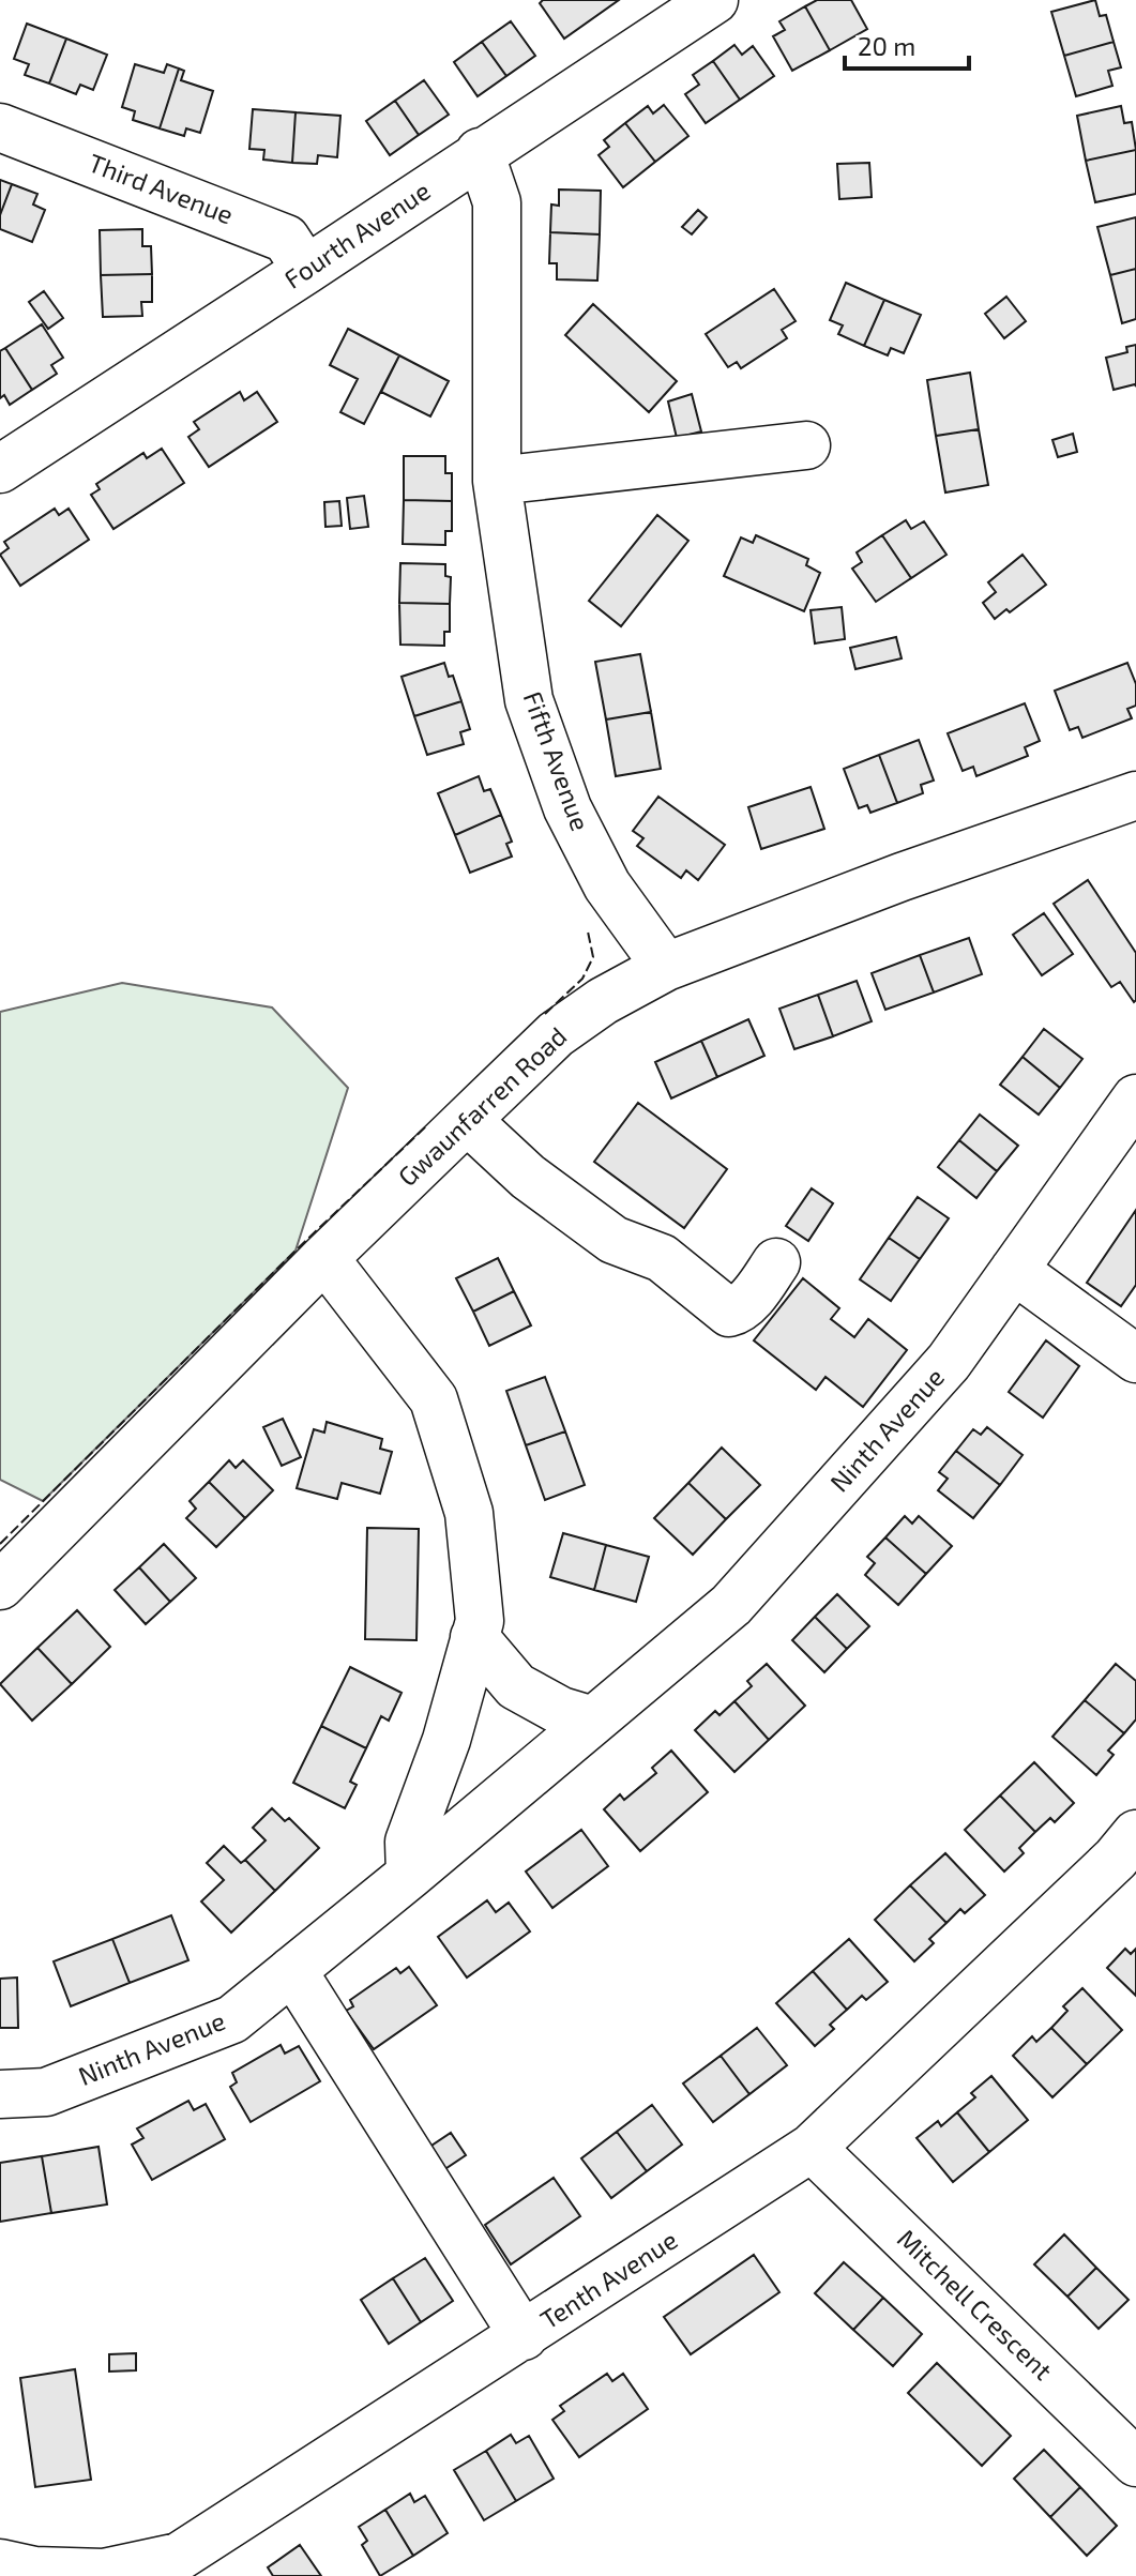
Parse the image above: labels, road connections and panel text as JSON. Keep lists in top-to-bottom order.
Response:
{
  "streets": {
    "street": [
      "Third Avenue",
      "Fourth Avenue",
      "Fifth Avenue",
      "Gwaunfarren Road",
      "Ninth Avenue",
      "Tenth Avenue",
      "Mitchell Crescent"
    ]
  },
  "crossings": [
    ["Third Avenue", "Fourth Avenue"],
    ["Fourth Avenue", "Fifth Avenue"],
    ["Fifth Avenue", "Gwaunfarren Road"],
    ["Tenth Avenue", "Mitchell Crescent"]
  ],
  "scale_bar": "20 m"
}
